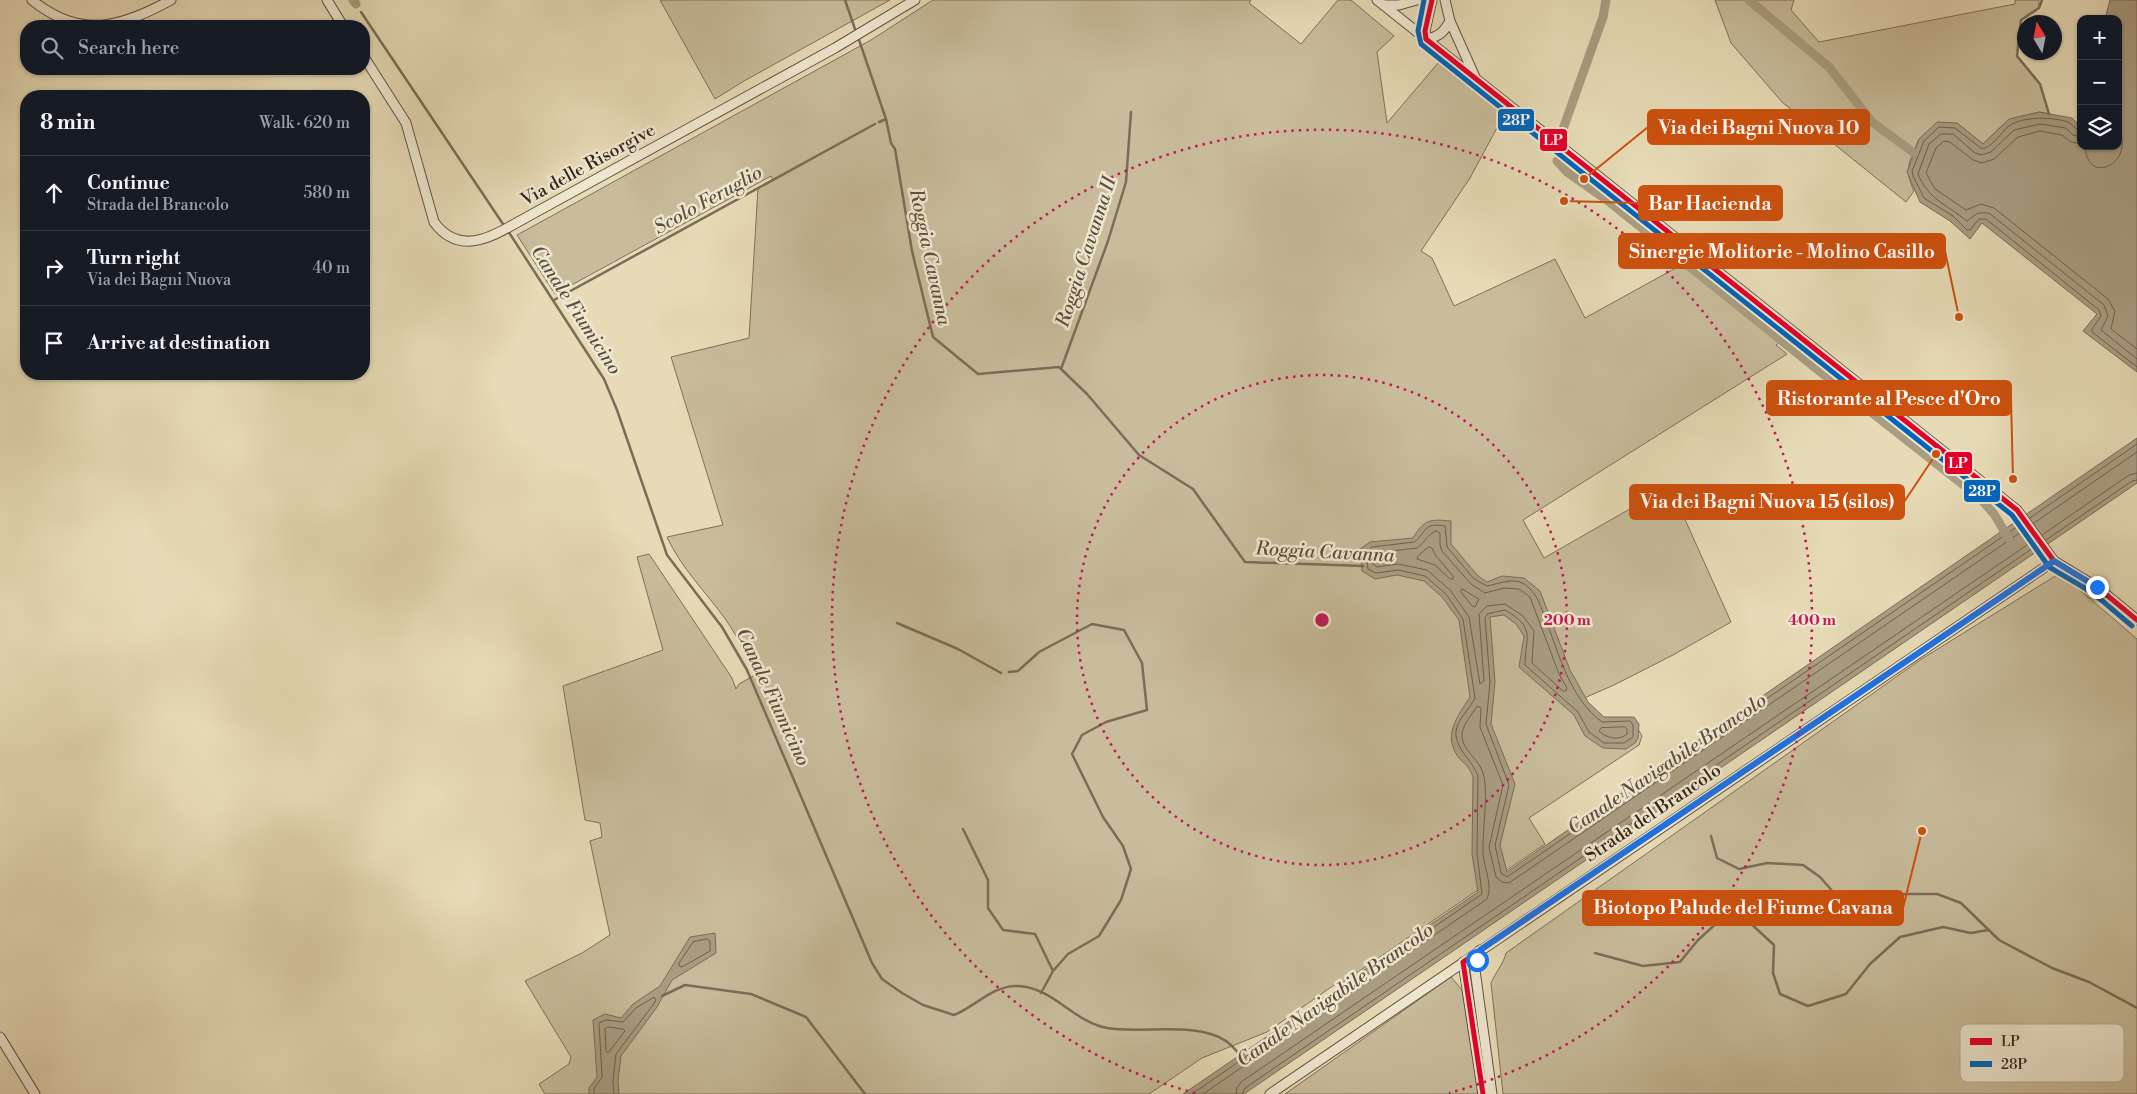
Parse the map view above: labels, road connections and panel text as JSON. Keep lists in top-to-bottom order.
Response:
{
  "streets": {
    "street": ["Via delle Risorgive", "Strada del Brancolo"]
  },
  "water": [
    "Scolo Feruglio",
    "Roggia Cavanna II",
    "Roggia Cavanna",
    "Canale Fiumicino",
    "Canale Navigabile Brancolo"
  ],
  "places": [
    "Via dei Bagni Nuova 10",
    "Bar Hacienda",
    "Sinergie Molitorie - Molino Casillo",
    "Via dei Bagni Nuova 15 (silos)",
    "Ristorante al Pesce d'Oro",
    "Biotopo Palude del Fiume Cavana"
  ],
  "lines": ["transit line LP", "transit line 28P"],
  "legend": ["LP", "28P"],
  "north": "top",
  "page": {
    "map_buttons": ["+", "−"],
    "search": "Search here",
    "heading": ["8 min", "Walk · 620 m"],
    "list": [
      ["Continue", "Strada del Brancolo", "580 m"],
      ["Turn right", "Via dei Bagni Nuova", "40 m"],
      "Arrive at destination"
    ]
  },
  "rings": ["200 m", "400 m"]
}
